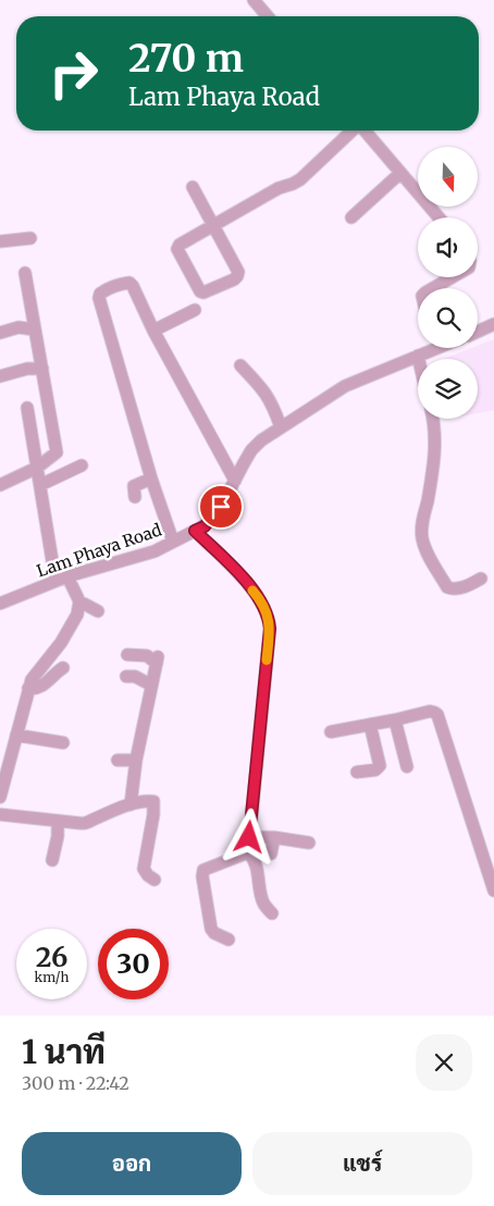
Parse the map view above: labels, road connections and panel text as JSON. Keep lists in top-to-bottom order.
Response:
{
  "streets": {
    "street": ["Lam Phaya Road"]
  },
  "north": "bottom",
  "page": {
    "turn": ["270 m", "Lam Phaya Road"],
    "speed": "26 km/h",
    "limit": "30",
    "heading": ["1 นาที", "300 m · 22:42"],
    "buttons": ["ออก", "แชร์"]
  }
}
